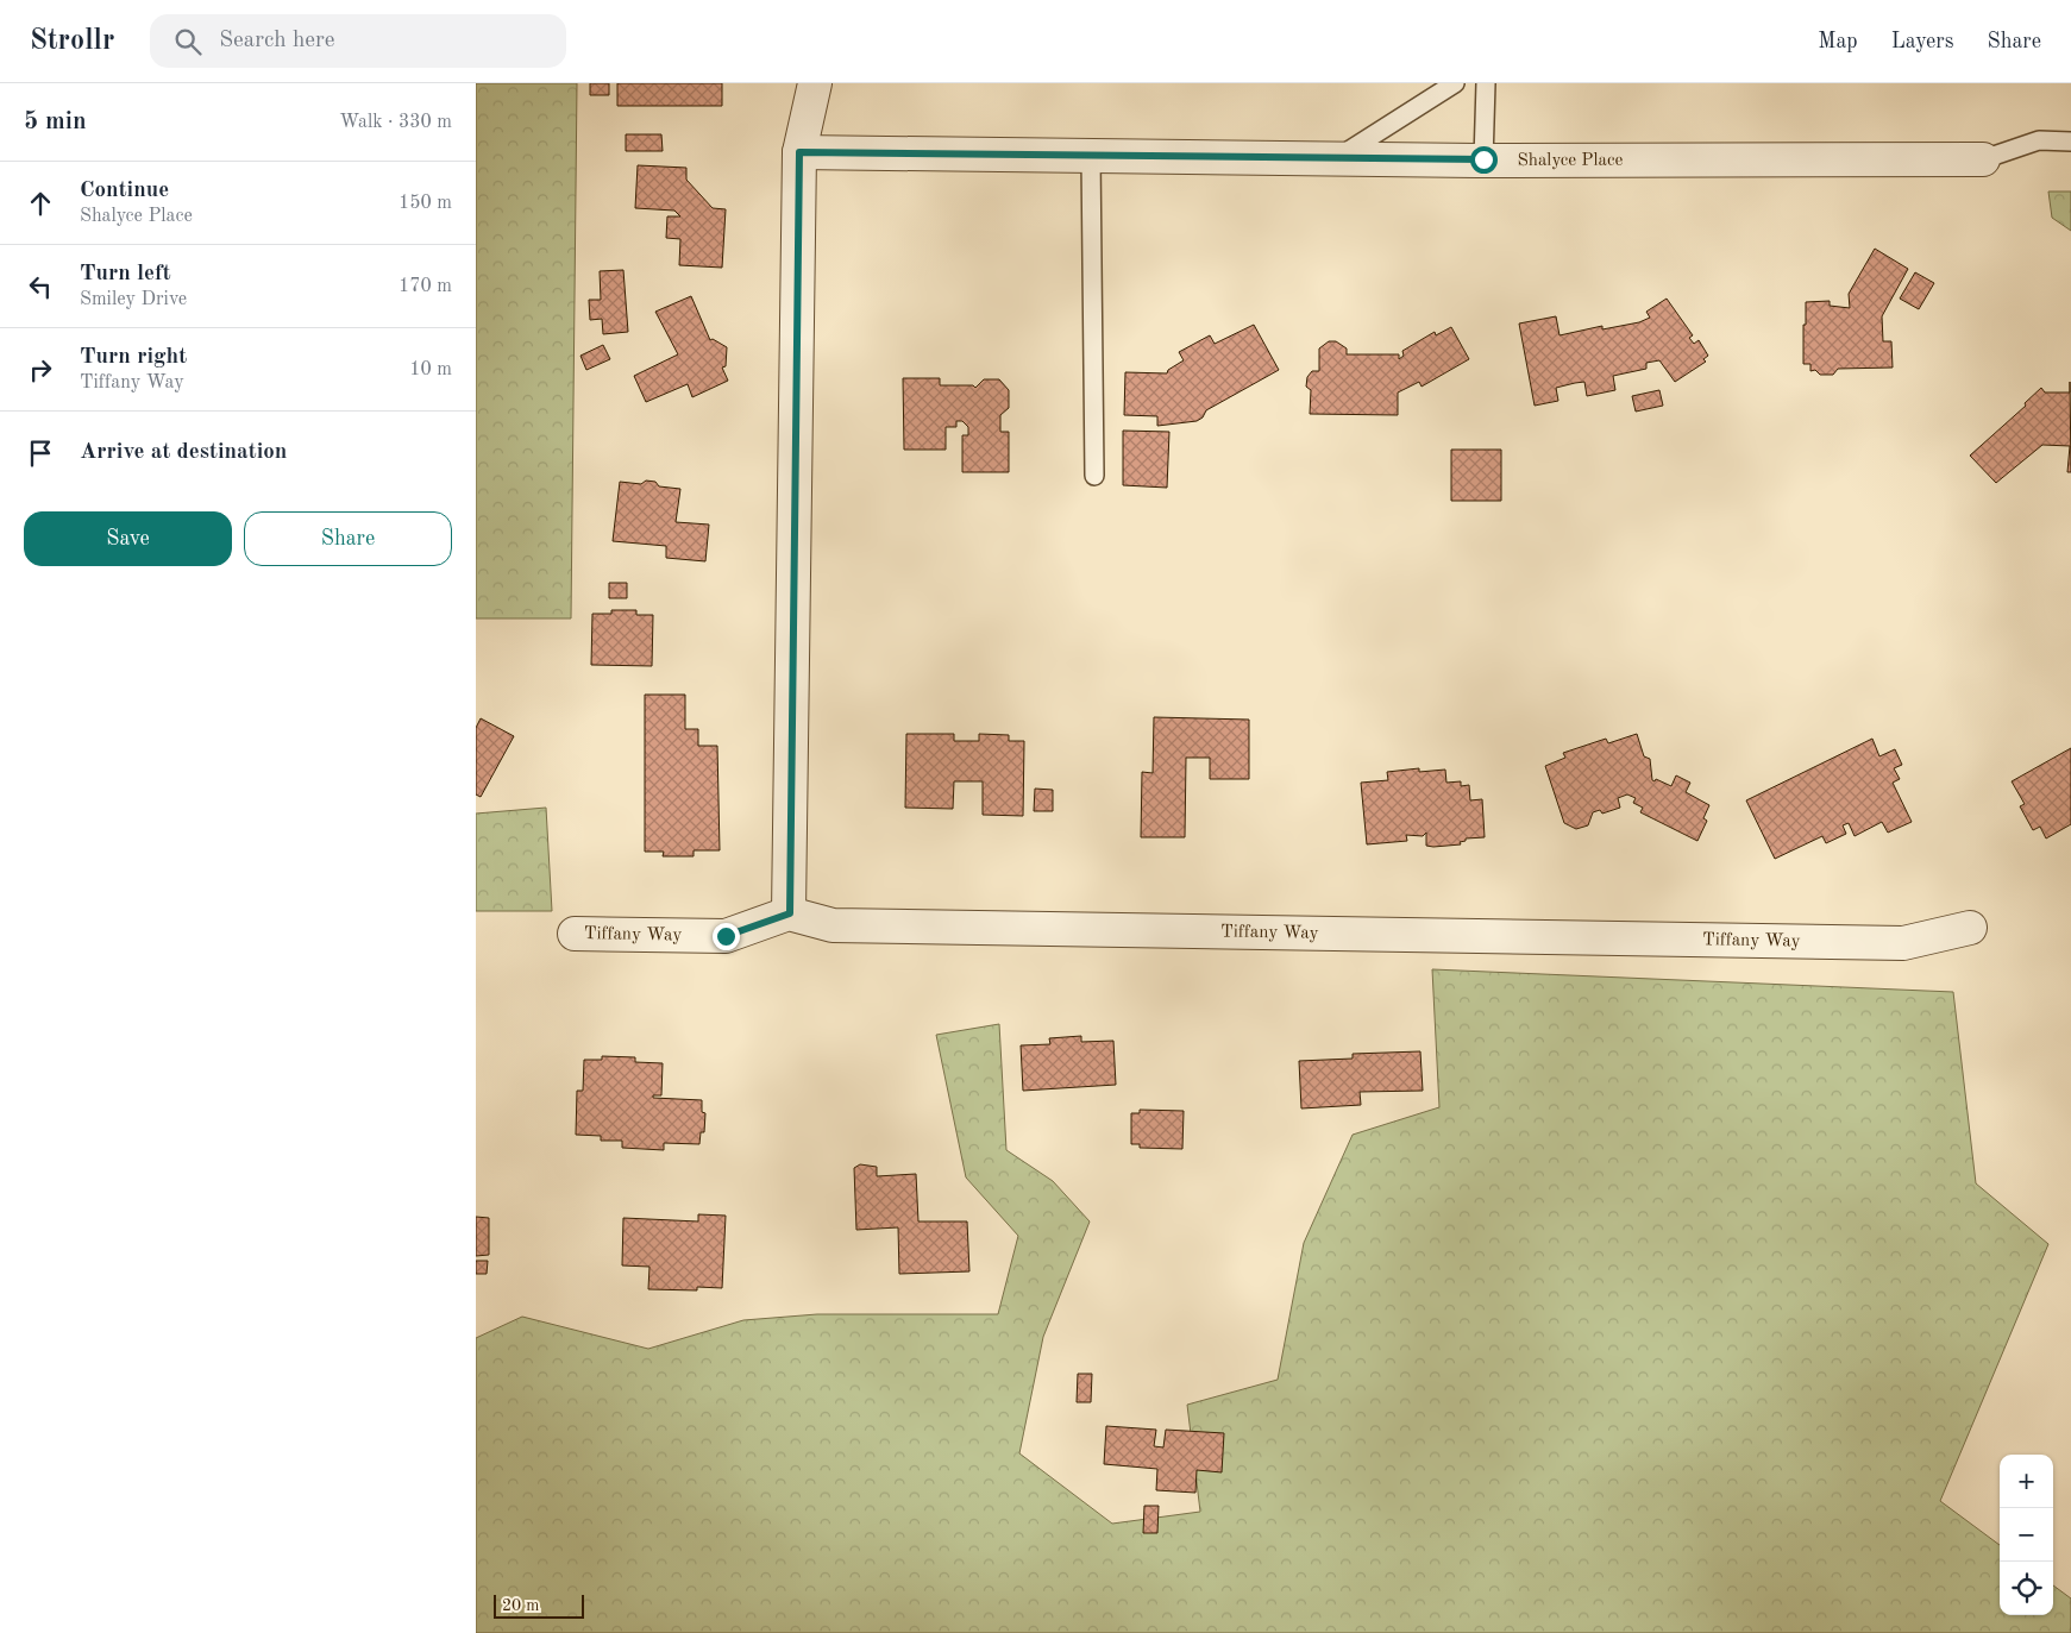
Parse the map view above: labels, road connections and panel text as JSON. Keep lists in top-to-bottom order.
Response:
{
  "streets": {
    "street": ["Shalyce Place", "Tiffany Way"]
  },
  "scale_bar": "20 m",
  "page": {
    "header": "Strollr",
    "search": "Search here",
    "nav": ["Map", "Layers", "Share"],
    "heading": ["5 min", "Walk · 330 m"],
    "list": [
      ["Continue", "Shalyce Place", "150 m"],
      ["Turn left", "Smiley Drive", "170 m"],
      ["Turn right", "Tiffany Way", "10 m"],
      "Arrive at destination"
    ],
    "buttons": ["Save", "Share"],
    "map_buttons": ["+", "−"],
    "scale": "20 m"
  }
}
